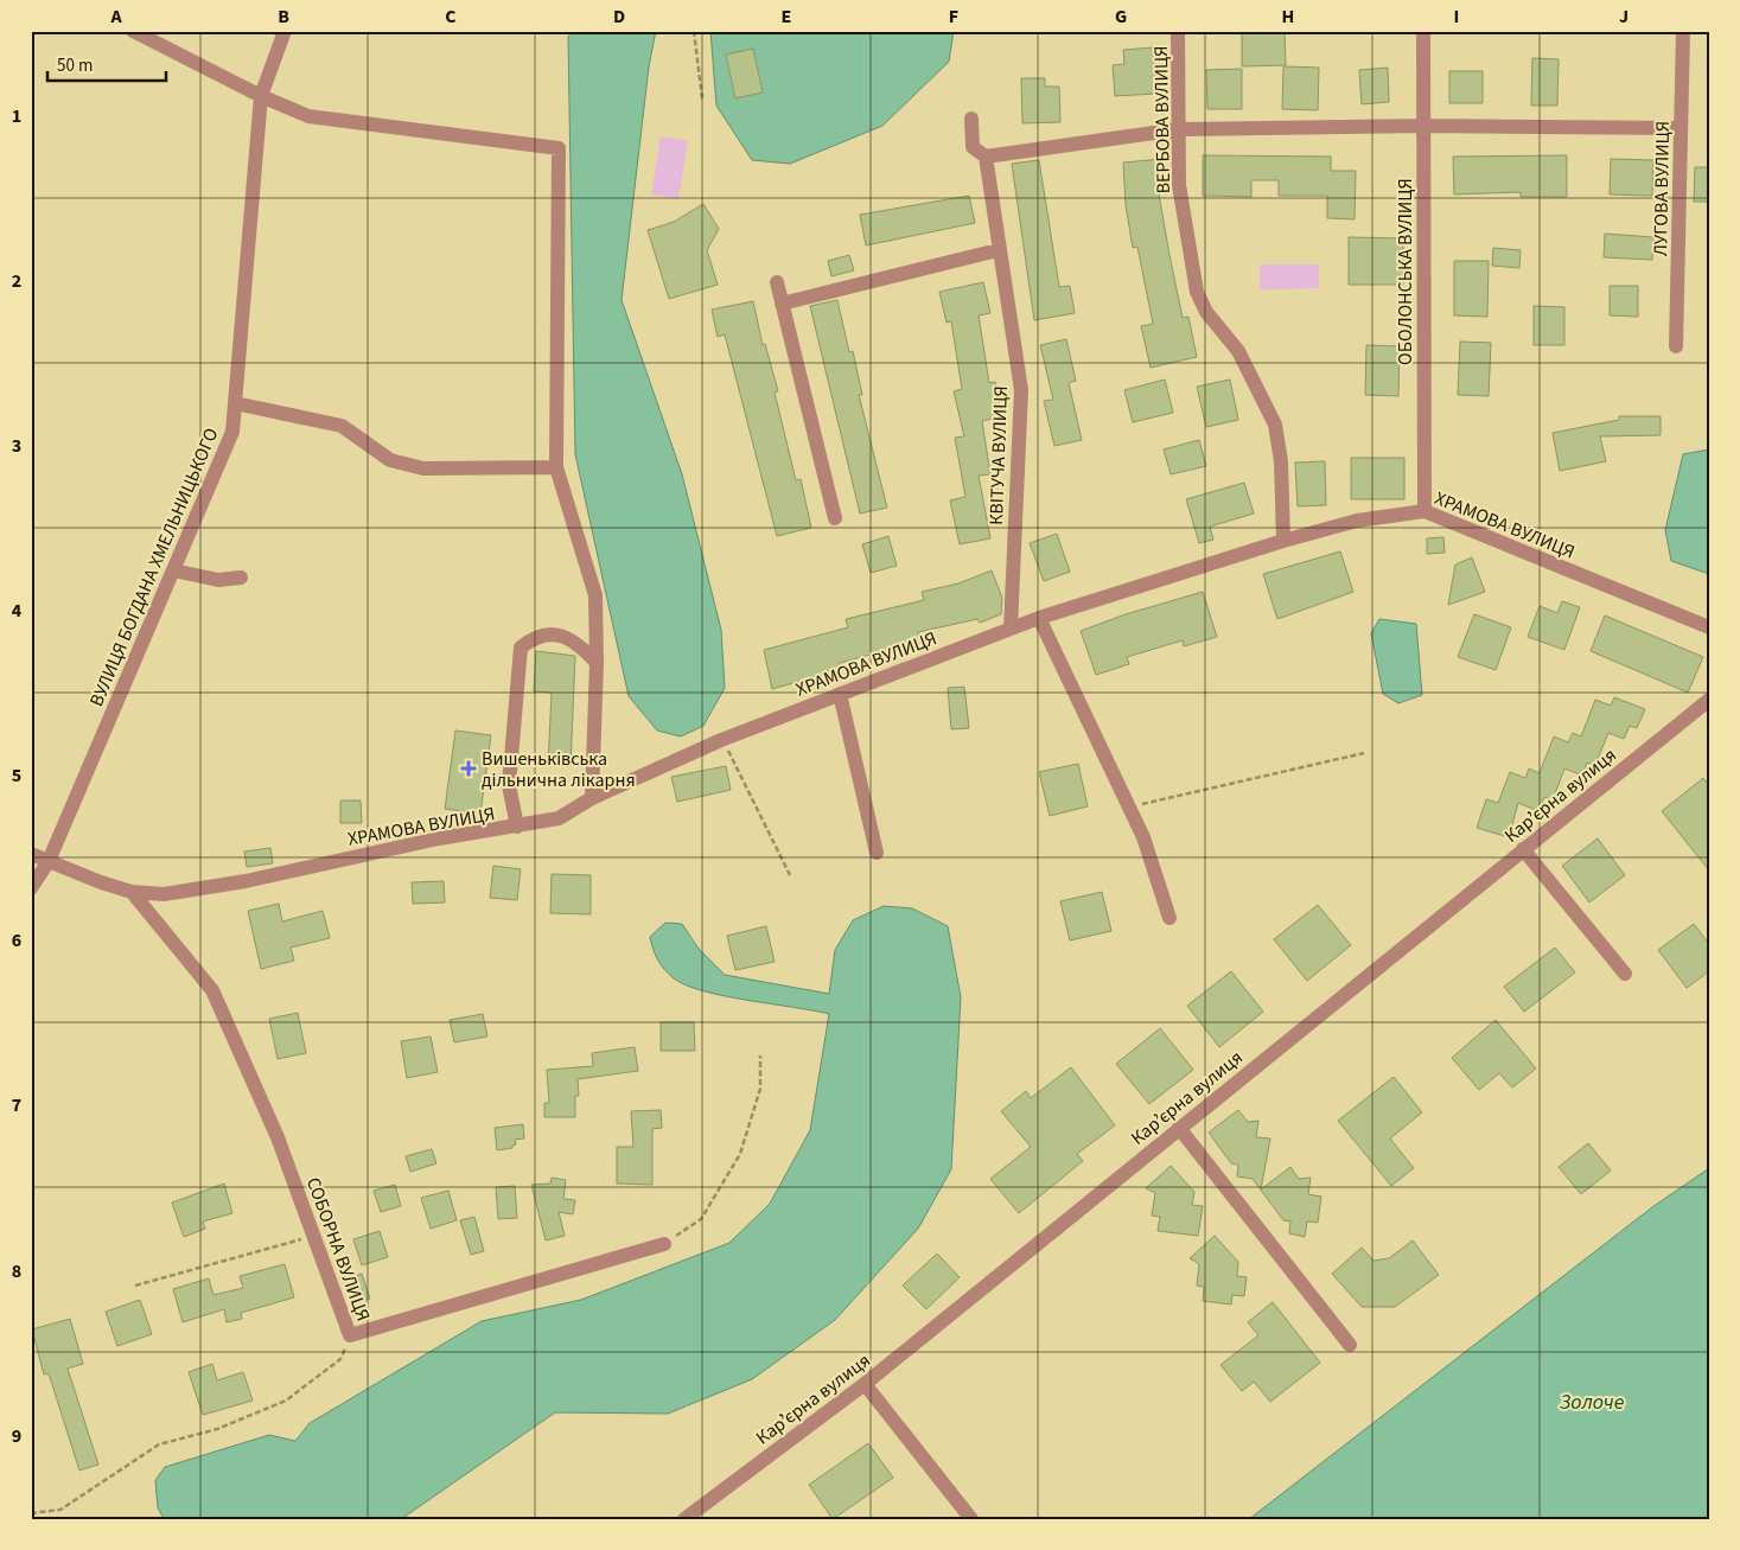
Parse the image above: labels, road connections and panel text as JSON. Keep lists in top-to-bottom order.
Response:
{
  "streets": {
    "street": [
      "ВЕРБОВА ВУЛИЦЯ",
      "ЛУГОВА ВУЛИЦЯ",
      "ОБОЛОНСЬКА ВУЛИЦЯ",
      "КВІТУЧА ВУЛИЦЯ",
      "ХРАМОВА ВУЛИЦЯ",
      "ВУЛИЦЯ БОГДАНА ХМЕЛЬНИЦЬКОГО",
      "Карʼєрна вулиця",
      "СОБОРНА ВУЛИЦЯ"
    ]
  },
  "crossings": [
    ["ВЕРБОВА ВУЛИЦЯ", "ХРАМОВА ВУЛИЦЯ"],
    ["ОБОЛОНСЬКА ВУЛИЦЯ", "ХРАМОВА ВУЛИЦЯ"],
    ["КВІТУЧА ВУЛИЦЯ", "ХРАМОВА ВУЛИЦЯ"],
    ["ХРАМОВА ВУЛИЦЯ", "ВУЛИЦЯ БОГДАНА ХМЕЛЬНИЦЬКОГО"],
    ["ХРАМОВА ВУЛИЦЯ", "СОБОРНА ВУЛИЦЯ"]
  ],
  "water": ["Золоче"],
  "places": {
    "health": ["Вишеньківська дільнична лікарня"]
  },
  "scale_bar": "50 m",
  "grid": {
    "columns": [
      "A",
      "B",
      "C",
      "D",
      "E",
      "F",
      "G",
      "H",
      "I",
      "J"
    ],
    "rows": [
      "1",
      "2",
      "3",
      "4",
      "5",
      "6",
      "7",
      "8",
      "9"
    ]
  }
}
